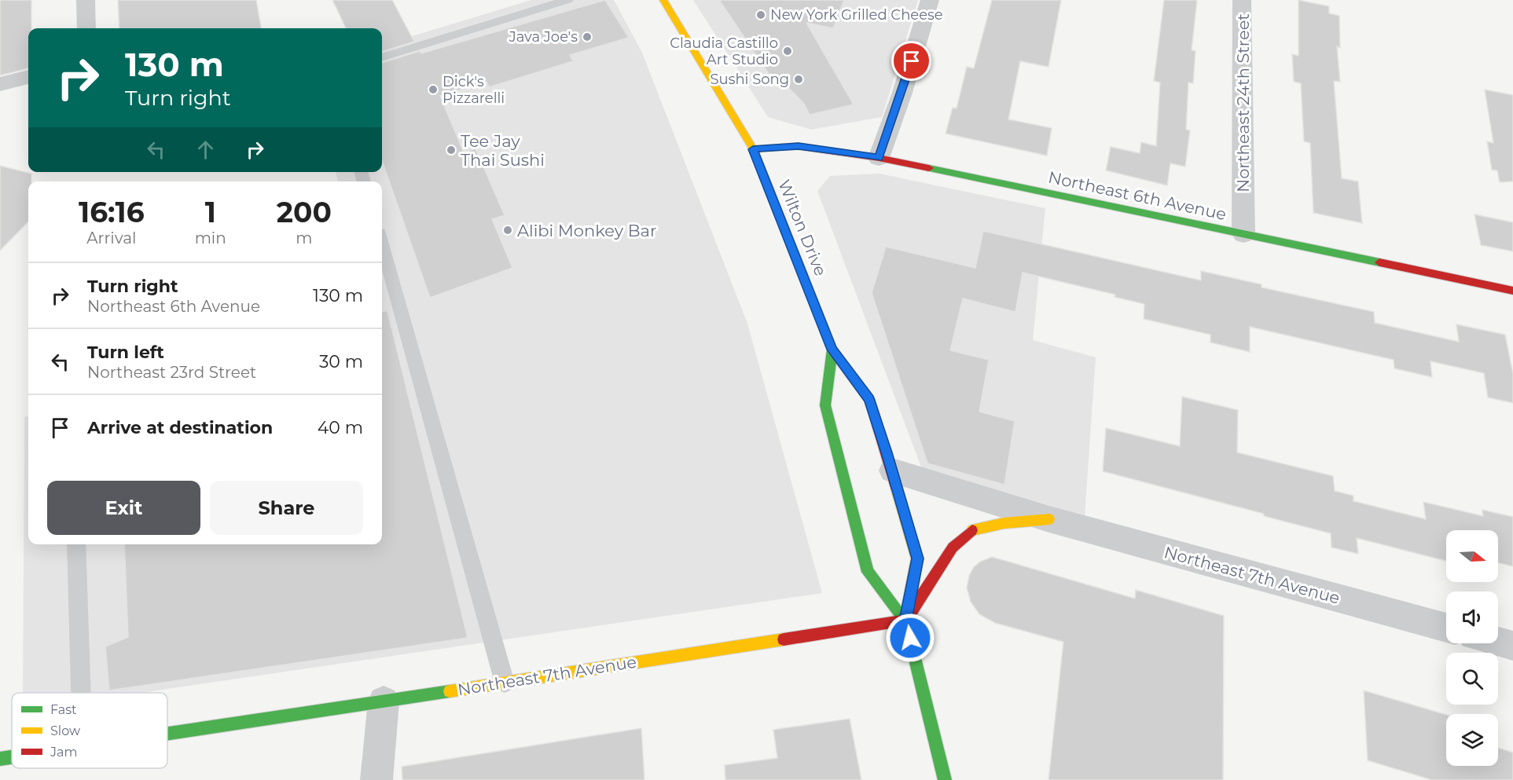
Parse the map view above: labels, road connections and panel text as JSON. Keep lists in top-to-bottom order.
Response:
{
  "streets": {
    "street": [
      "Northeast 24th Street",
      "Northeast 6th Avenue",
      "Wilton Drive",
      "Northeast 7th Avenue"
    ]
  },
  "crossings": [
    ["Northeast 24th Street", "Northeast 6th Avenue"],
    ["Northeast 6th Avenue", "Wilton Drive"],
    ["Wilton Drive", "Northeast 7th Avenue"]
  ],
  "places": [
    "New York Grilled Cheese",
    "Java Joe's",
    "Claudia Castillo Art Studio",
    "Sushi Song",
    "Dick's Pizzarelli",
    "Tee Jay Thai Sushi",
    "Alibi Monkey Bar"
  ],
  "legend": ["Fast", "Slow", "Jam"],
  "north": "right",
  "page": {
    "turn": ["130 m", "Turn right"],
    "eta": [
      "16:16",
      "Arrival",
      "1",
      "min",
      "200",
      "m"
    ],
    "list": [
      {
        "name": "Turn right",
        "note": "Northeast 6th Avenue",
        "value": "130 m"
      },
      {
        "name": "Turn left",
        "note": "Northeast 23rd Street",
        "value": "30 m"
      },
      {
        "name": "Arrive at destination",
        "value": "40 m"
      }
    ],
    "buttons": ["Exit", "Share"]
  }
}
